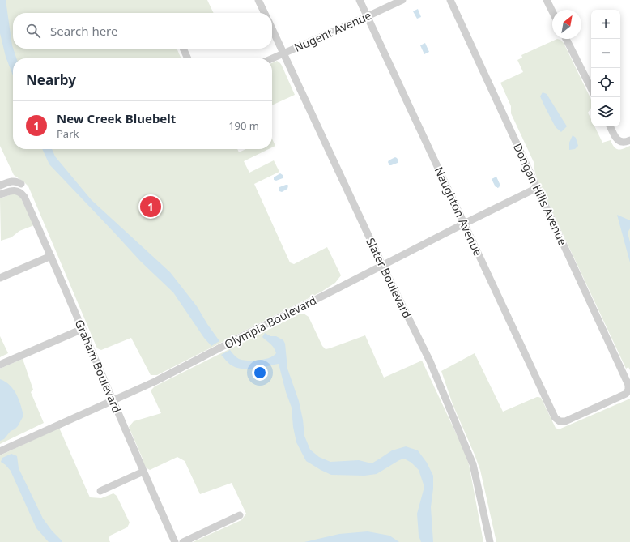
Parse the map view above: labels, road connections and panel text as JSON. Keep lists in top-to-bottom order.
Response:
{
  "streets": {
    "street": [
      "Nugent Avenue",
      "Dongan Hills Avenue",
      "Naughton Avenue",
      "Slater Boulevard",
      "Olympia Boulevard",
      "Graham Boulevard"
    ]
  },
  "crossings": [
    ["Nugent Avenue", "Naughton Avenue"],
    ["Nugent Avenue", "Slater Boulevard"],
    ["Dongan Hills Avenue", "Naughton Avenue"],
    ["Dongan Hills Avenue", "Olympia Boulevard"],
    ["Naughton Avenue", "Olympia Boulevard"],
    ["Slater Boulevard", "Olympia Boulevard"],
    ["Olympia Boulevard", "Graham Boulevard"]
  ],
  "north": "top right",
  "page": {
    "map_buttons": ["+", "−"],
    "search": "Search here",
    "heading": "Nearby",
    "list": [
      {
        "mark": "1",
        "name": "New Creek Bluebelt",
        "note": "Park",
        "value": "190 m"
      }
    ],
    "pins": "1"
  }
}
